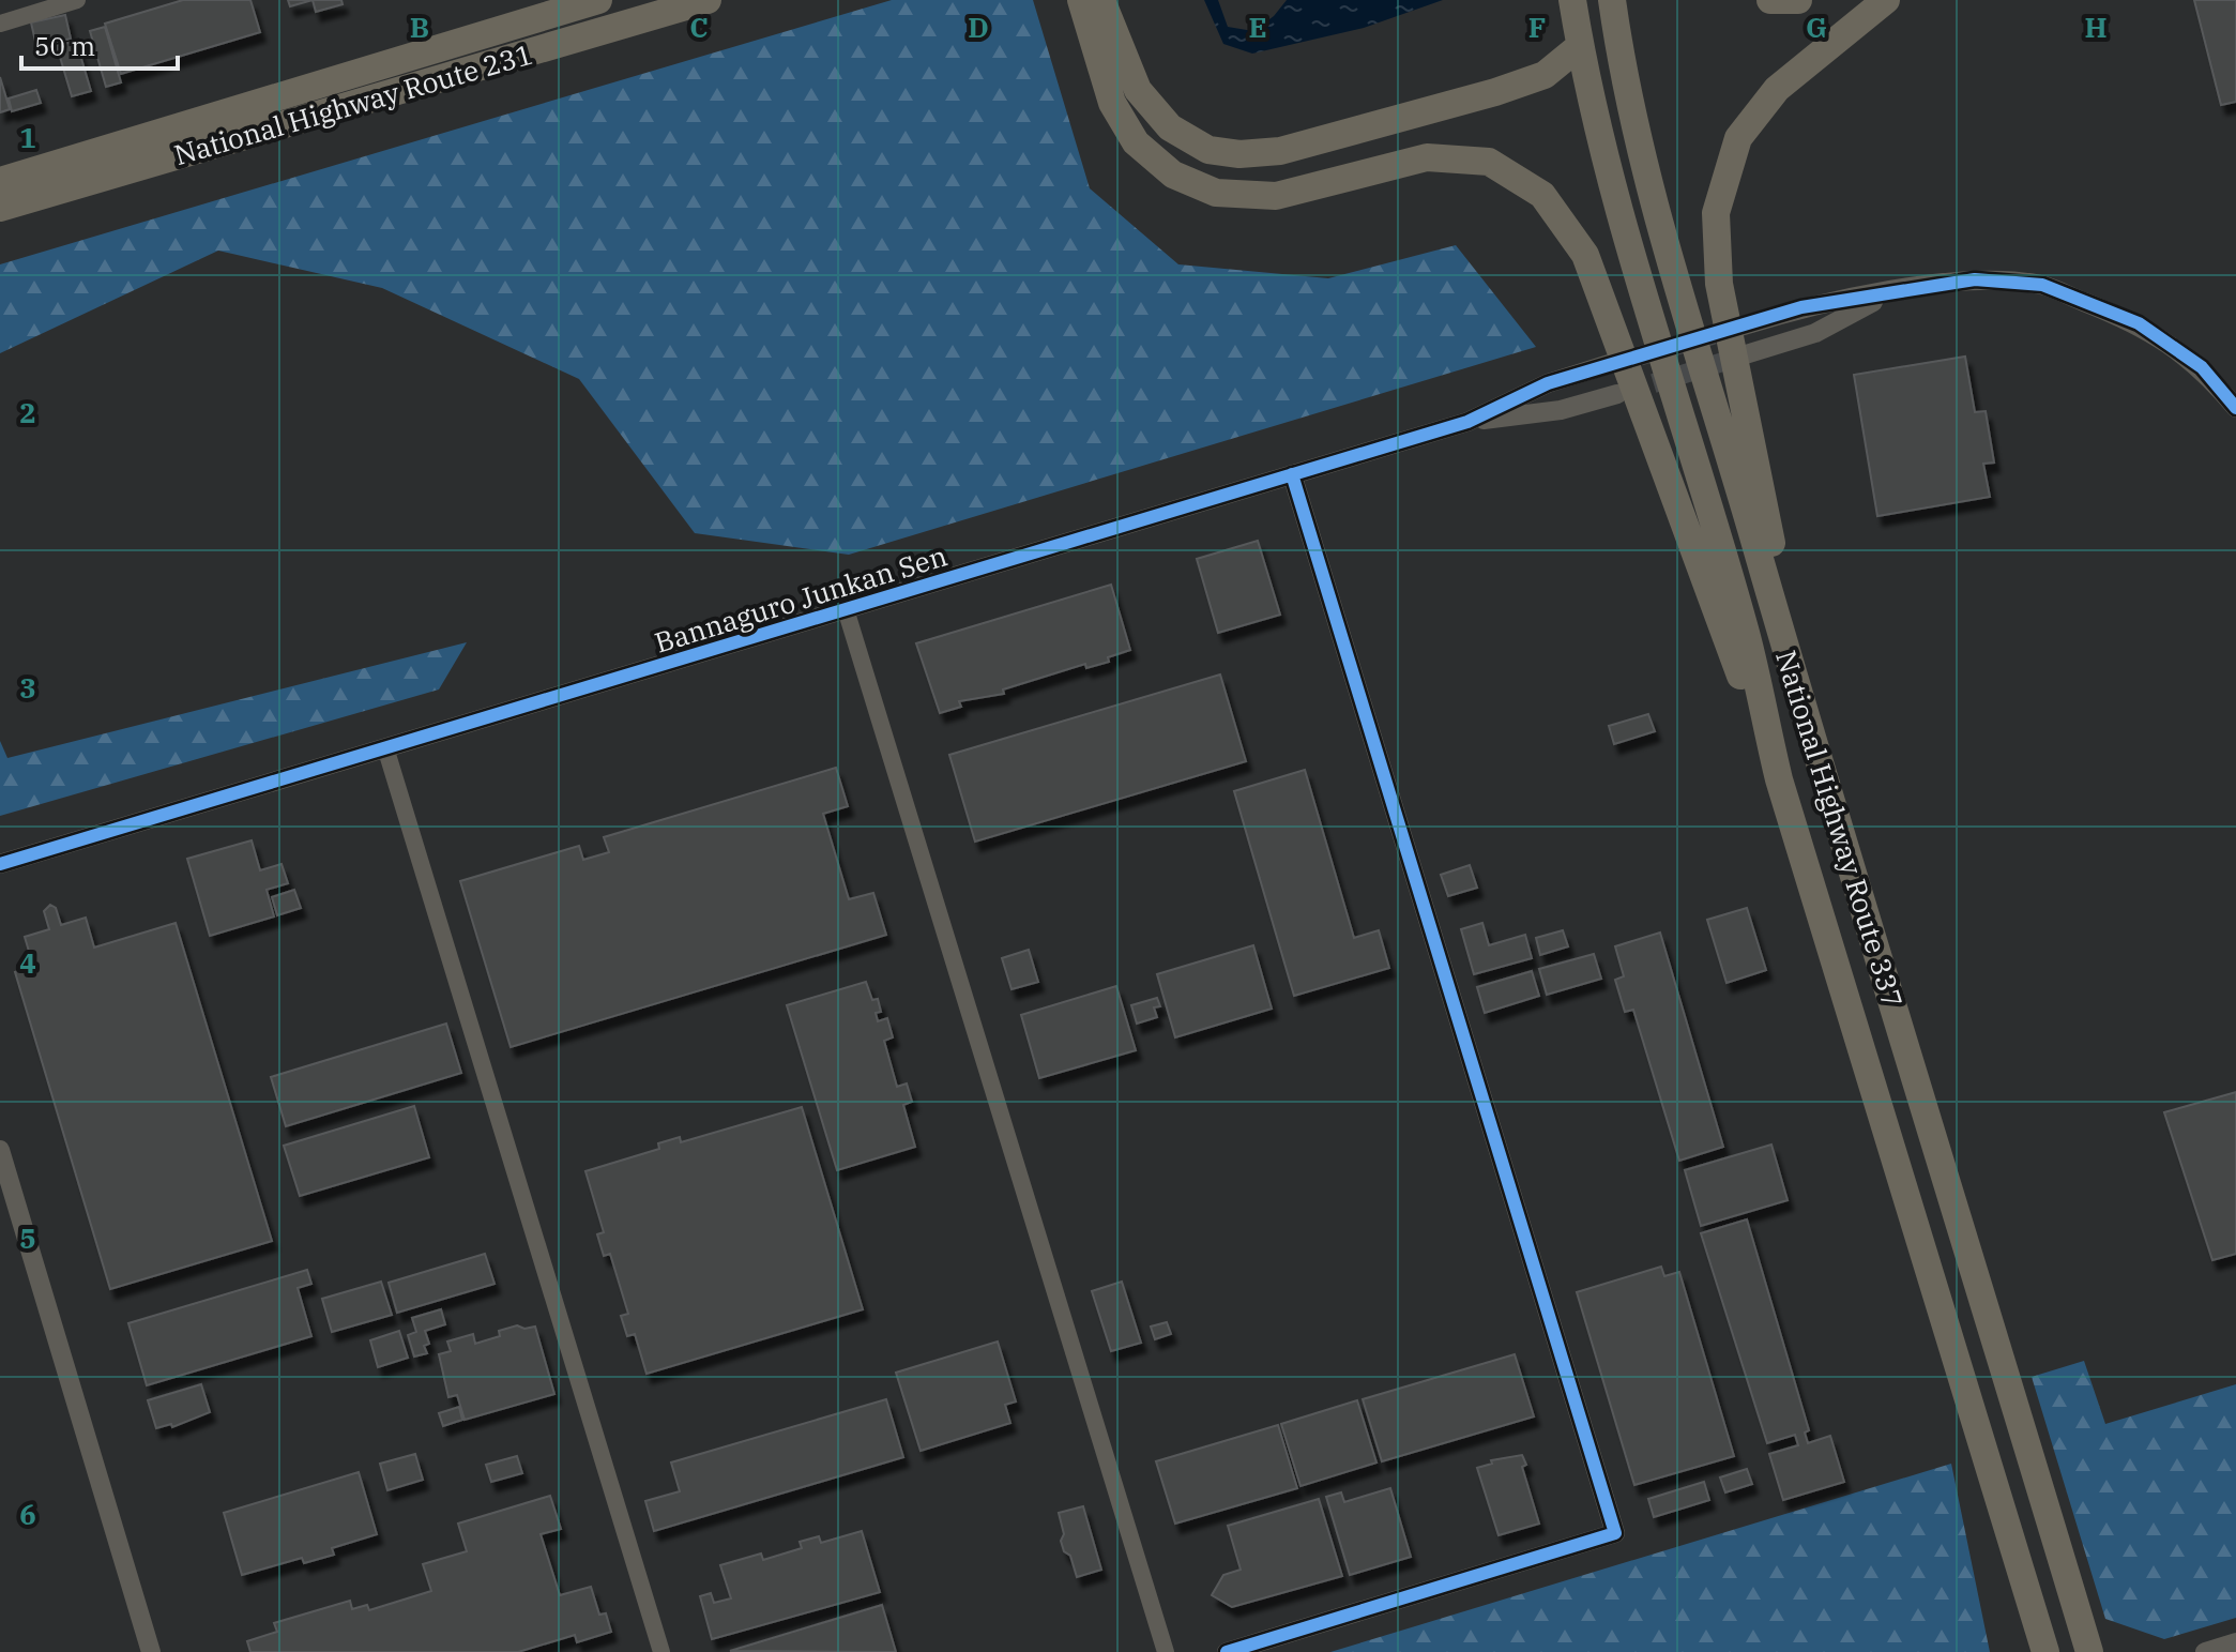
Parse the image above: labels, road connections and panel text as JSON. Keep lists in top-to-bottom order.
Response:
{
  "streets": {
    "highway": ["National Highway Route 231", "National Highway Route 337"],
    "street": ["Bannaguro Junkan Sen"]
  },
  "scale_bar": "50 m",
  "grid": {
    "columns": [
      "B",
      "C",
      "D",
      "E",
      "F",
      "G",
      "H"
    ],
    "rows": [
      "1",
      "2",
      "3",
      "4",
      "5",
      "6"
    ]
  }
}
